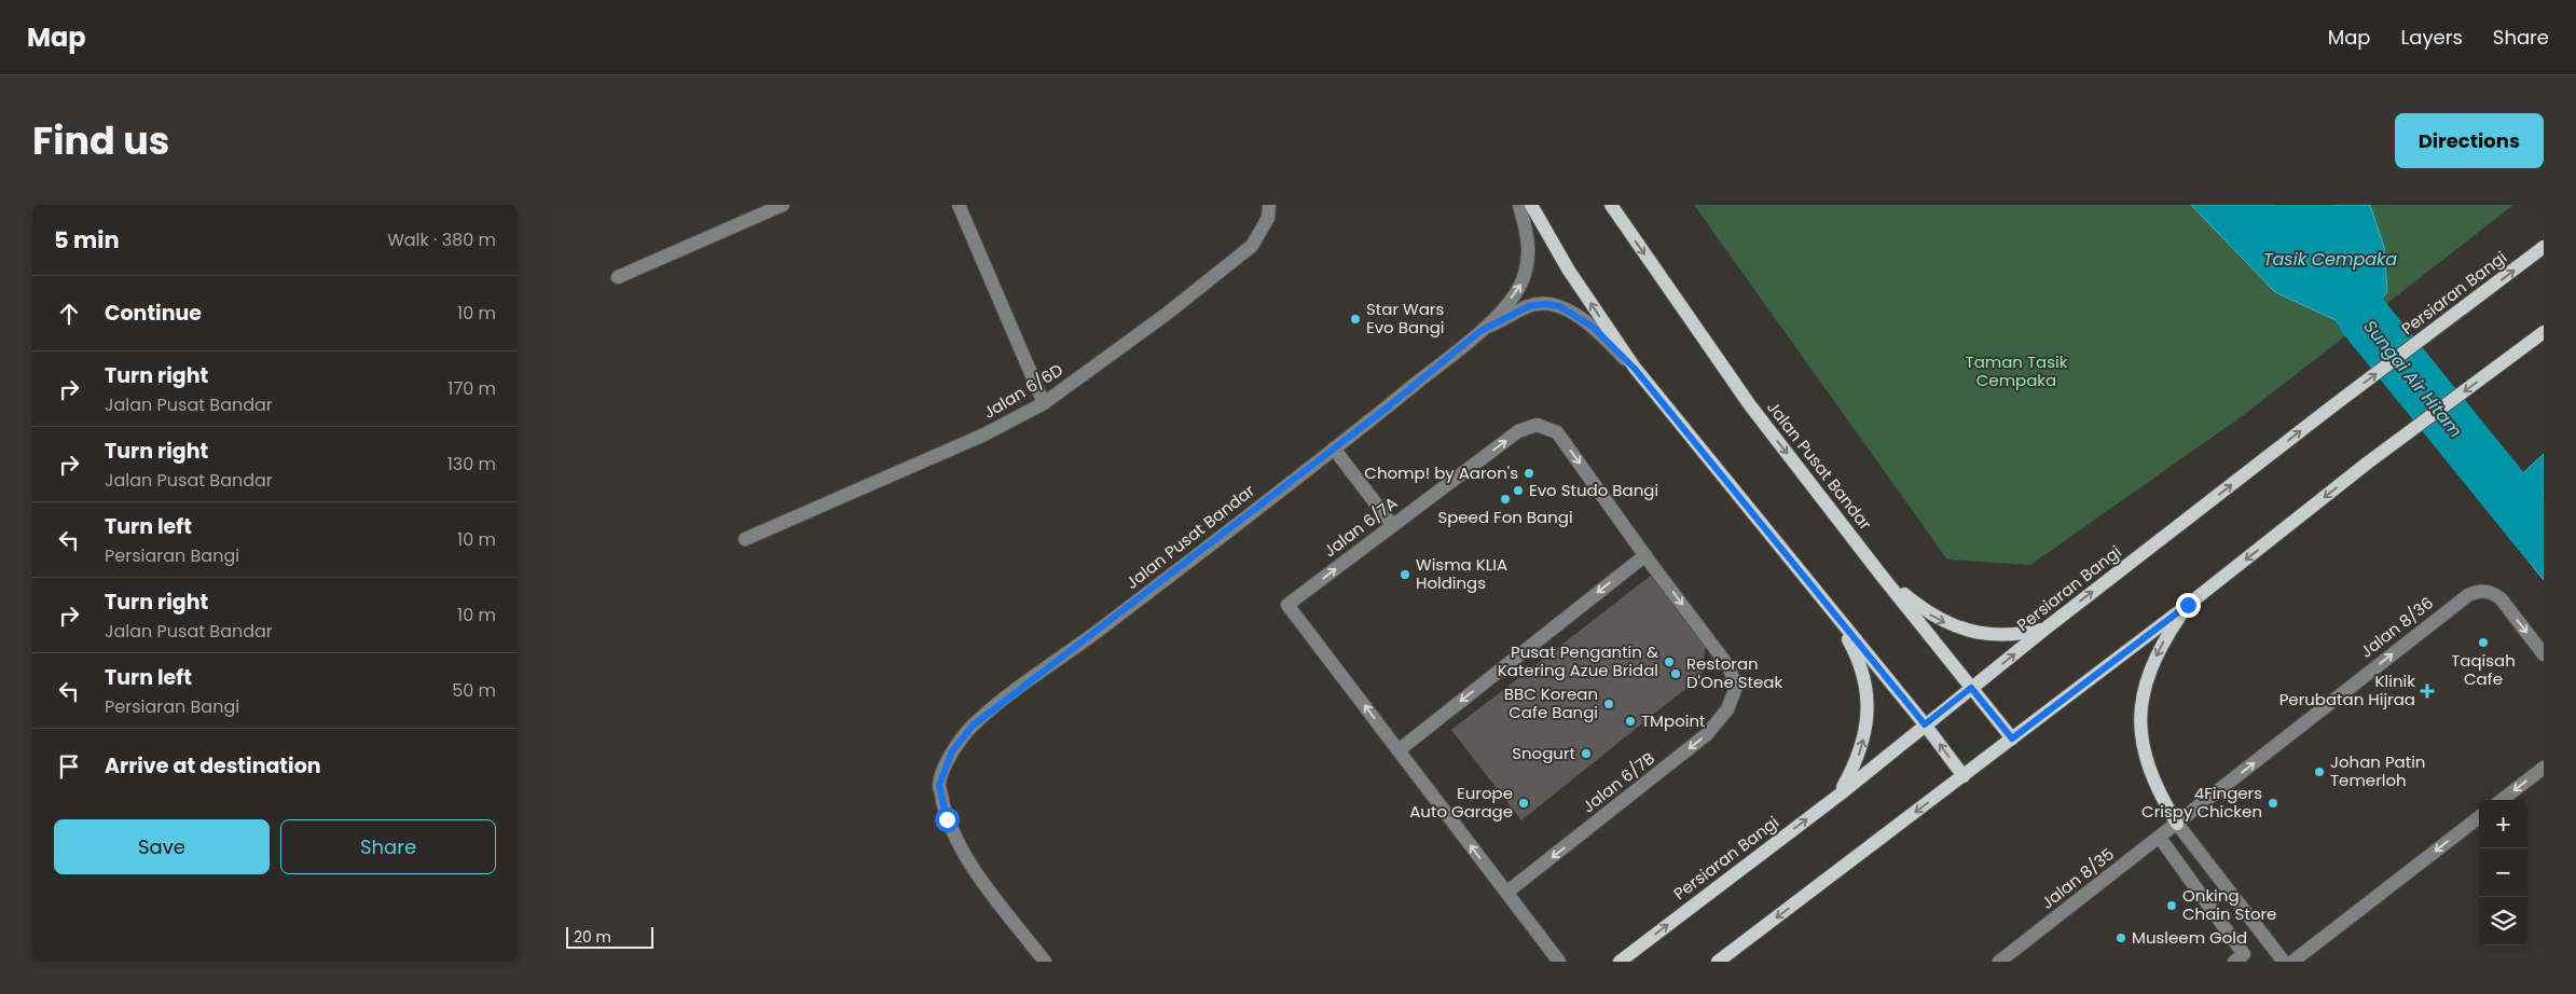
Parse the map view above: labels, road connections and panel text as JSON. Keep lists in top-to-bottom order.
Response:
{
  "streets": {
    "main road": ["Persiaran Bangi", "Jalan Pusat Bandar"],
    "street": [
      "Jalan 6/6D",
      "Jalan 6/7A",
      "Jalan 8/36",
      "Jalan 6/7B",
      "Jalan 8/35"
    ]
  },
  "crossings": [
    ["Persiaran Bangi", "Jalan Pusat Bandar"],
    ["Jalan 6/7A", "Jalan 6/7B"],
    ["Jalan 8/36", "Jalan 8/35"]
  ],
  "one_way": ["Jalan 8/36"],
  "water": ["Tasik Cempaka", "Sungai Air Hitam"],
  "parks": ["Taman Tasik Cempaka"],
  "places": {
    "other": [
      "Star Wars Evo Bangi",
      "Chomp! by Aaron's",
      "Evo Studo Bangi",
      "Speed Fon Bangi",
      "Wisma KLIA Holdings",
      "Taqisah Cafe",
      "Pusat Pengantin & Katering Azue Bridal",
      "Restoran D'One Steak",
      "BBC Korean Cafe Bangi",
      "TMpoint",
      "Snogurt",
      "Johan Patin Temerloh",
      "Europe Auto Garage",
      "4Fingers Crispy Chicken",
      "Onking Chain Store",
      "Musleem Gold"
    ],
    "health": ["Klinik Perubatan Hijraa"]
  },
  "scale_bar": "20 m",
  "page": {
    "header": "Map",
    "nav": ["Map", "Layers", "Share"],
    "title": "Find us",
    "buttons": [
      "Directions",
      ["Save", "Share"]
    ],
    "heading": ["5 min", "Walk · 380 m"],
    "list": [
      ["Continue", "10 m"],
      ["Turn right", "Jalan Pusat Bandar", "170 m"],
      ["Turn right", "Jalan Pusat Bandar", "130 m"],
      ["Turn left", "Persiaran Bangi", "10 m"],
      ["Turn right", "Jalan Pusat Bandar", "10 m"],
      ["Turn left", "Persiaran Bangi", "50 m"],
      "Arrive at destination"
    ],
    "map_buttons": ["+", "−"],
    "scale": "20 m"
  }
}
